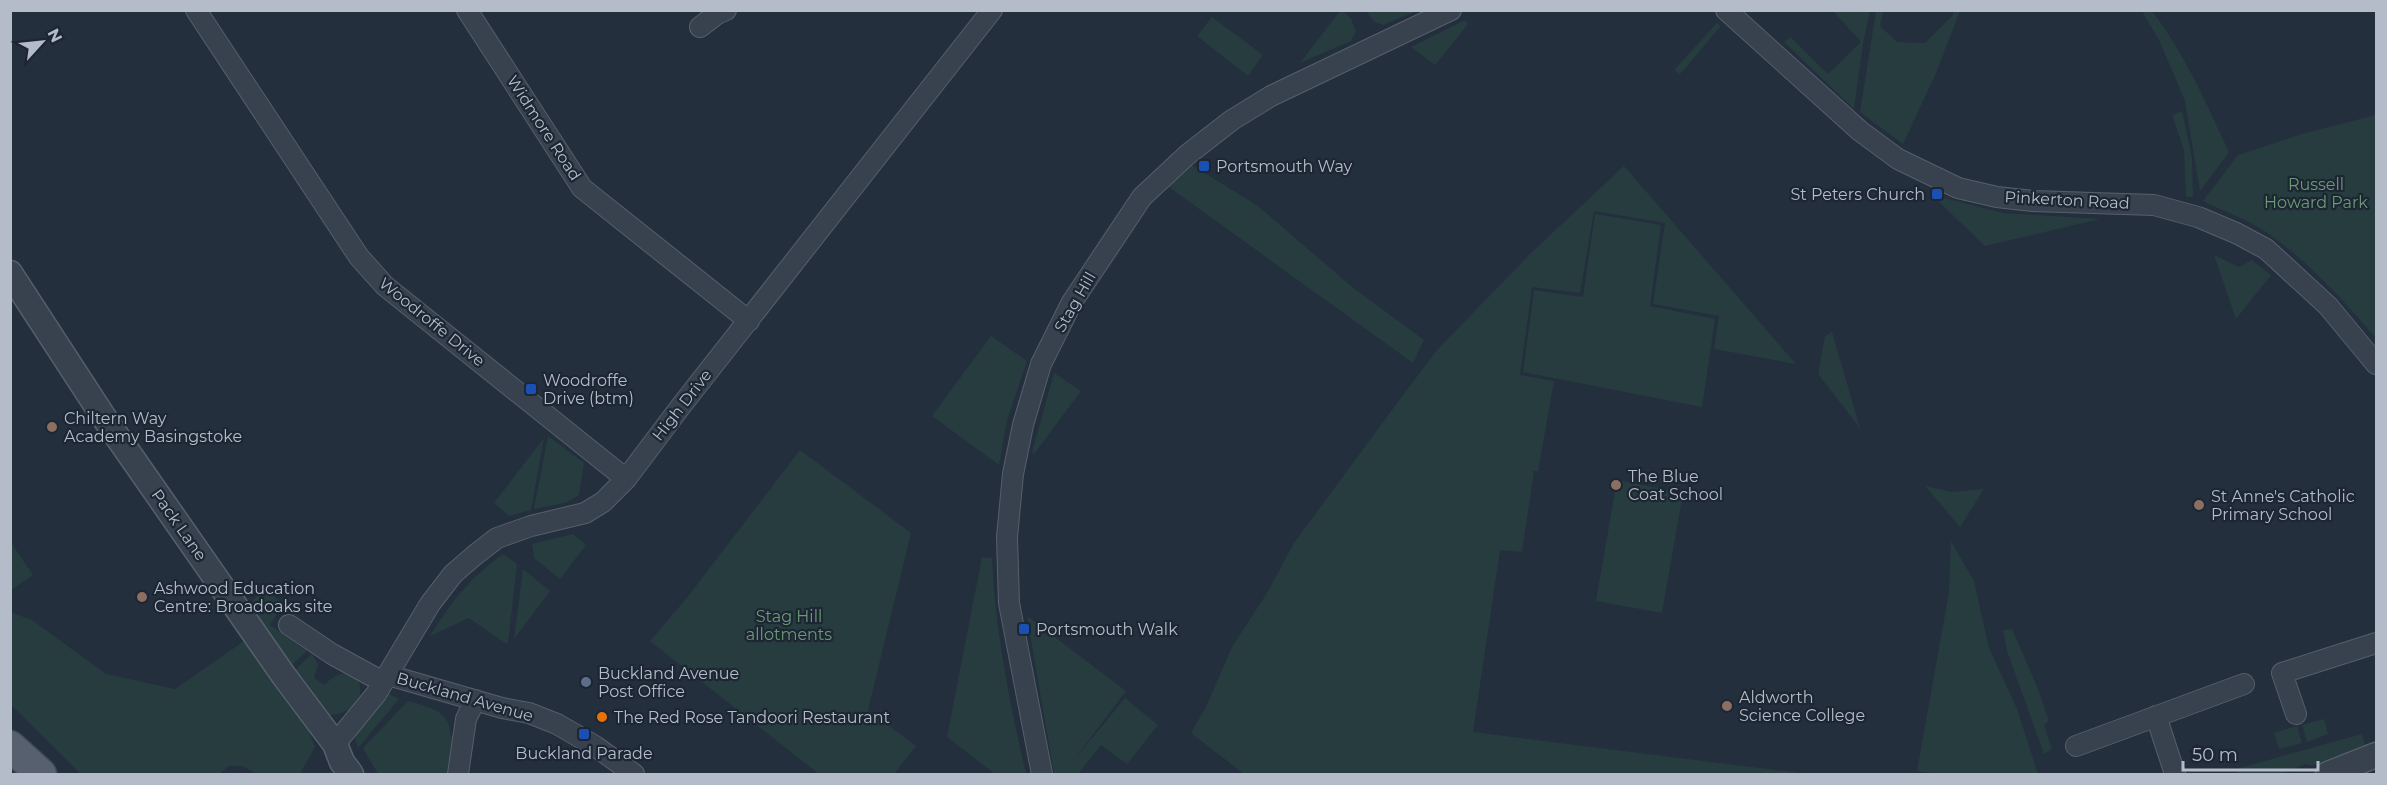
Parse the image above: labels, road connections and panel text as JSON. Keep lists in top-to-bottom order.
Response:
{
  "streets": {
    "street": [
      "Widmore Road",
      "Pinkerton Road",
      "Stag Hill",
      "Woodroffe Drive",
      "High Drive",
      "Pack Lane",
      "Buckland Avenue"
    ]
  },
  "crossings": [
    ["Widmore Road", "High Drive"],
    ["Woodroffe Drive", "High Drive"],
    ["High Drive", "Pack Lane"],
    ["High Drive", "Buckland Avenue"]
  ],
  "parks": ["Russell Howard Park", "Stag Hill allotments"],
  "places": {
    "transit": [
      "Portsmouth Way",
      "St Peters Church",
      "Woodroffe Drive (btm)",
      "Portsmouth Walk",
      "Buckland Parade"
    ],
    "other": [
      "Chiltern Way Academy Basingstoke",
      "The Blue Coat School",
      "St Anne's Catholic Primary School",
      "Ashwood Education Centre: Broadoaks site",
      "Buckland Avenue Post Office",
      "Aldworth Science College",
      "The Red Rose Tandoori Restaurant"
    ]
  },
  "scale_bar": "50 m",
  "north": "top right"
}
